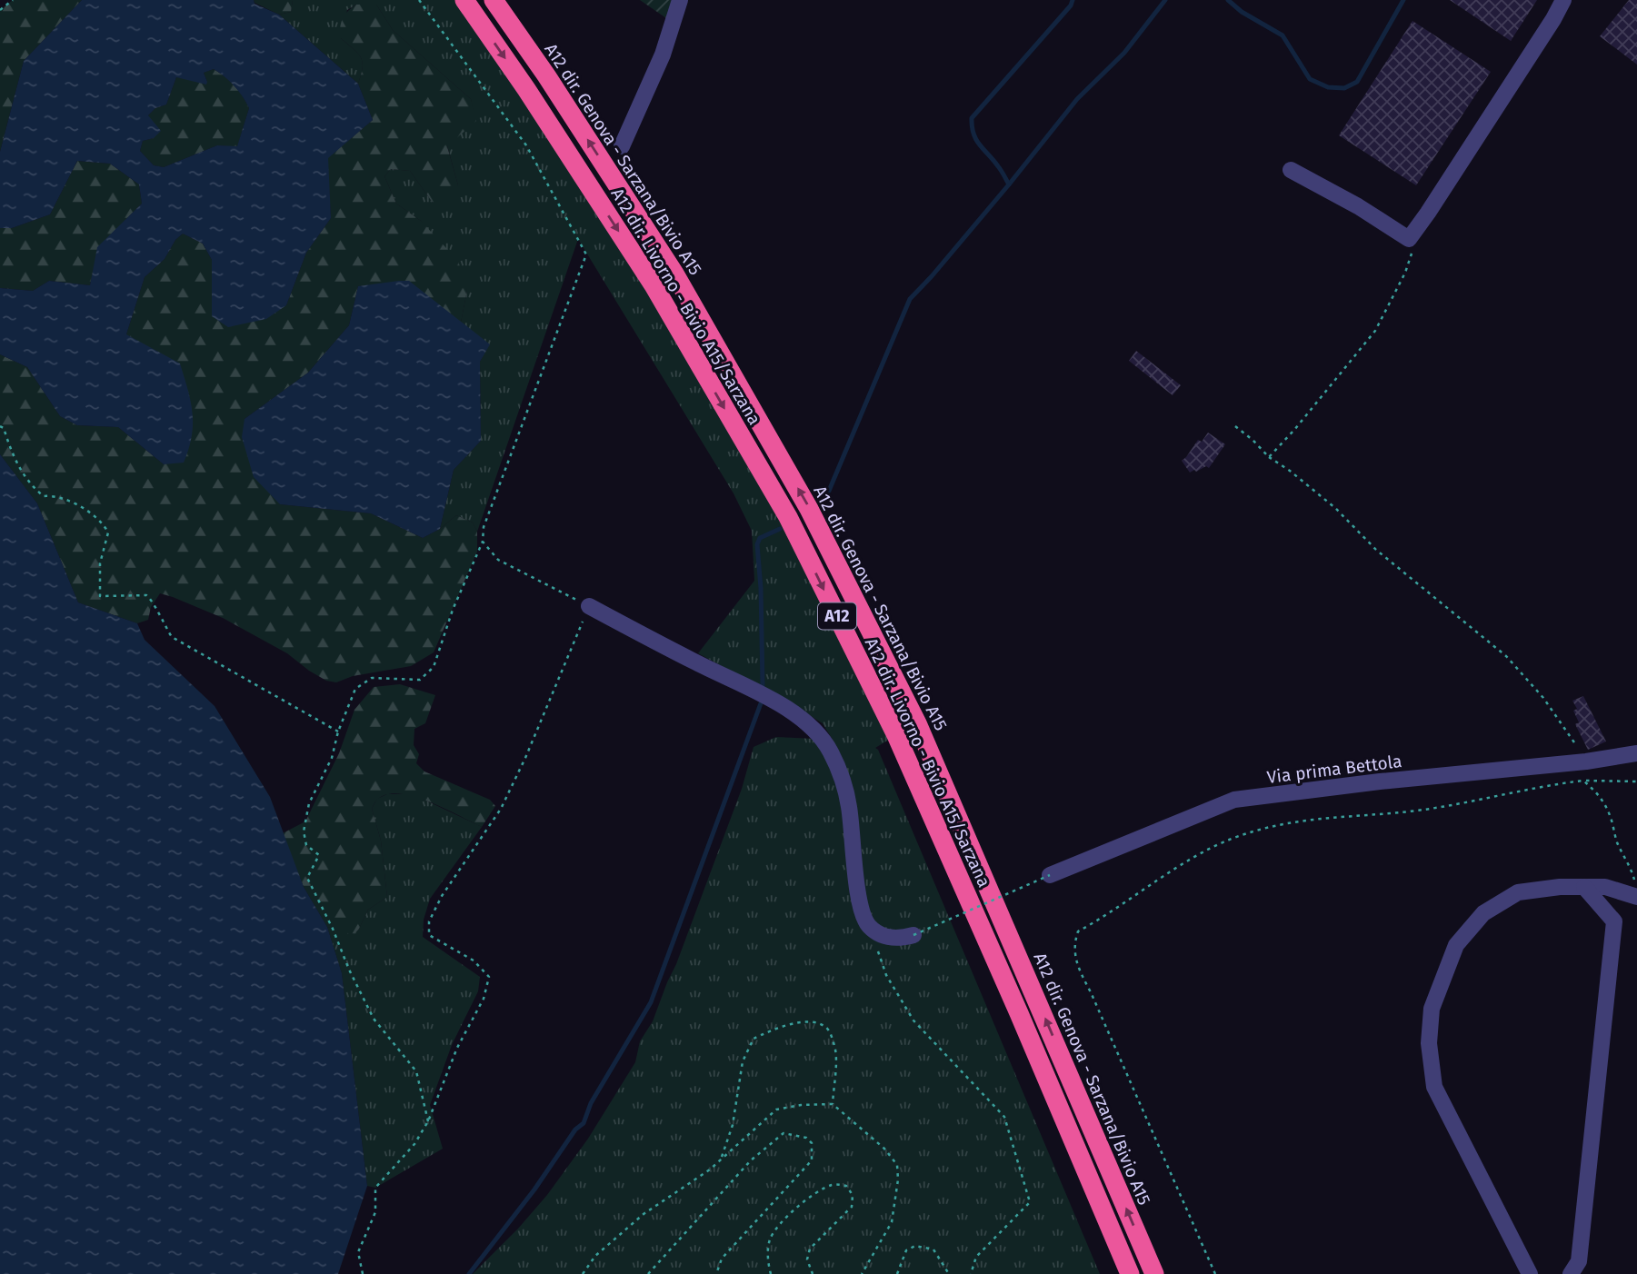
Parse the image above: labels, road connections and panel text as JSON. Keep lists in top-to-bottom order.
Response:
{
  "streets": {
    "highway": ["A12 dir. Genova - Sarzana/Bivio A15", "A12 dir. Livorno - Bivio A15/Sarzana", "A12"],
    "street": ["Via prima Bettola"]
  },
  "one_way": ["A12 dir. Genova - Sarzana/Bivio A15", "A12 dir. Livorno - Bivio A15/Sarzana"]
}
